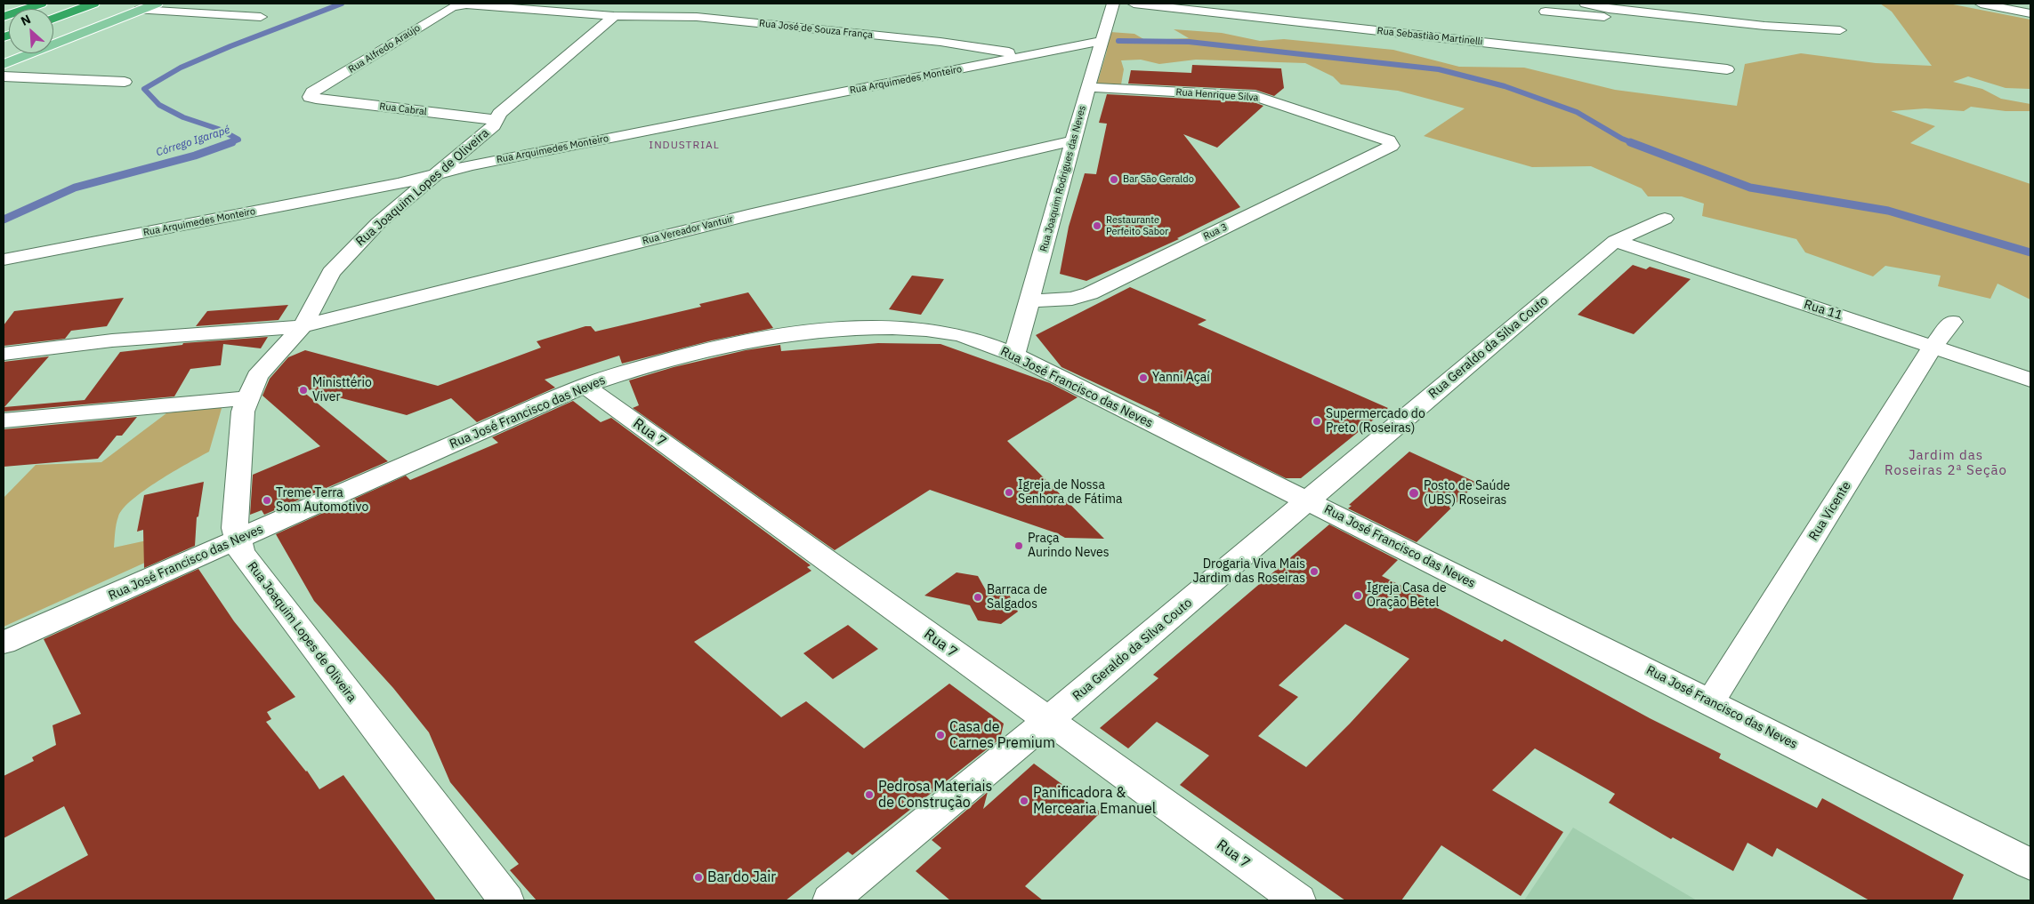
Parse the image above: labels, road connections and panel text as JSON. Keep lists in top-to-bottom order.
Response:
{
  "streets": {
    "street": [
      "Rua José de Souza França",
      "Rua Sebastião Martinelli",
      "Rua Alfredo Araújo",
      "Rua Arquimedes Monteiro",
      "Rua Henrique Silva",
      "Rua Cabral",
      "Rua Joaquim Rodrigues das Neves",
      "Rua Joaquim Lopes de Oliveira",
      "Rua Vereador Vantuir",
      "Rua 3",
      "Rua 11",
      "Rua Geraldo da Silva Couto",
      "Rua José Francisco das Neves",
      "Rua 7",
      "Rua Vicente"
    ]
  },
  "crossings": [
    ["Rua José de Souza França", "Rua Alfredo Araújo"],
    ["Rua José de Souza França", "Rua Arquimedes Monteiro"],
    ["Rua José de Souza França", "Rua Joaquim Lopes de Oliveira"],
    ["Rua Alfredo Araújo", "Rua Cabral"],
    ["Rua Arquimedes Monteiro", "Rua Joaquim Rodrigues das Neves"],
    ["Rua Arquimedes Monteiro", "Rua Joaquim Lopes de Oliveira"],
    ["Rua Henrique Silva", "Rua Joaquim Rodrigues das Neves"],
    ["Rua Henrique Silva", "Rua 3"],
    ["Rua Cabral", "Rua Joaquim Lopes de Oliveira"],
    ["Rua Joaquim Rodrigues das Neves", "Rua Vereador Vantuir"],
    ["Rua Joaquim Rodrigues das Neves", "Rua 3"],
    ["Rua Joaquim Rodrigues das Neves", "Rua José Francisco das Neves"],
    ["Rua Joaquim Lopes de Oliveira", "Rua Vereador Vantuir"],
    ["Rua Joaquim Lopes de Oliveira", "Rua José Francisco das Neves"],
    ["Rua 11", "Rua Geraldo da Silva Couto"],
    ["Rua 11", "Rua Vicente"],
    ["Rua Geraldo da Silva Couto", "Rua José Francisco das Neves"],
    ["Rua Geraldo da Silva Couto", "Rua 7"],
    ["Rua José Francisco das Neves", "Rua 7"],
    ["Rua José Francisco das Neves", "Rua Vicente"]
  ],
  "districts": ["INDUSTRIAL", "Jardim das Roseiras 2ª Seção"],
  "water": ["Córrego Igarapé"],
  "places": [
    "Bar São Geraldo",
    "Restaurante Perfeito Sabor",
    "Yanni Açaí",
    "Ministtério Viver",
    "Supermercado do Preto (Roseiras)",
    "Igreja de Nossa Senhora de Fátima",
    "Posto de Saúde (UBS) Roseiras",
    "Treme Terra Som Automotivo",
    "Praça Aurindo Neves",
    "Drogaria Viva Mais Jardim das Roseiras",
    "Igreja Casa de Oração Betel",
    "Barraca de Salgados",
    "Casa de Carnes Premium",
    "Pedrosa Materiais de Construção",
    "Panificadora & Mercearia Emanuel",
    "Bar do Jair"
  ],
  "north": "top left"
}
